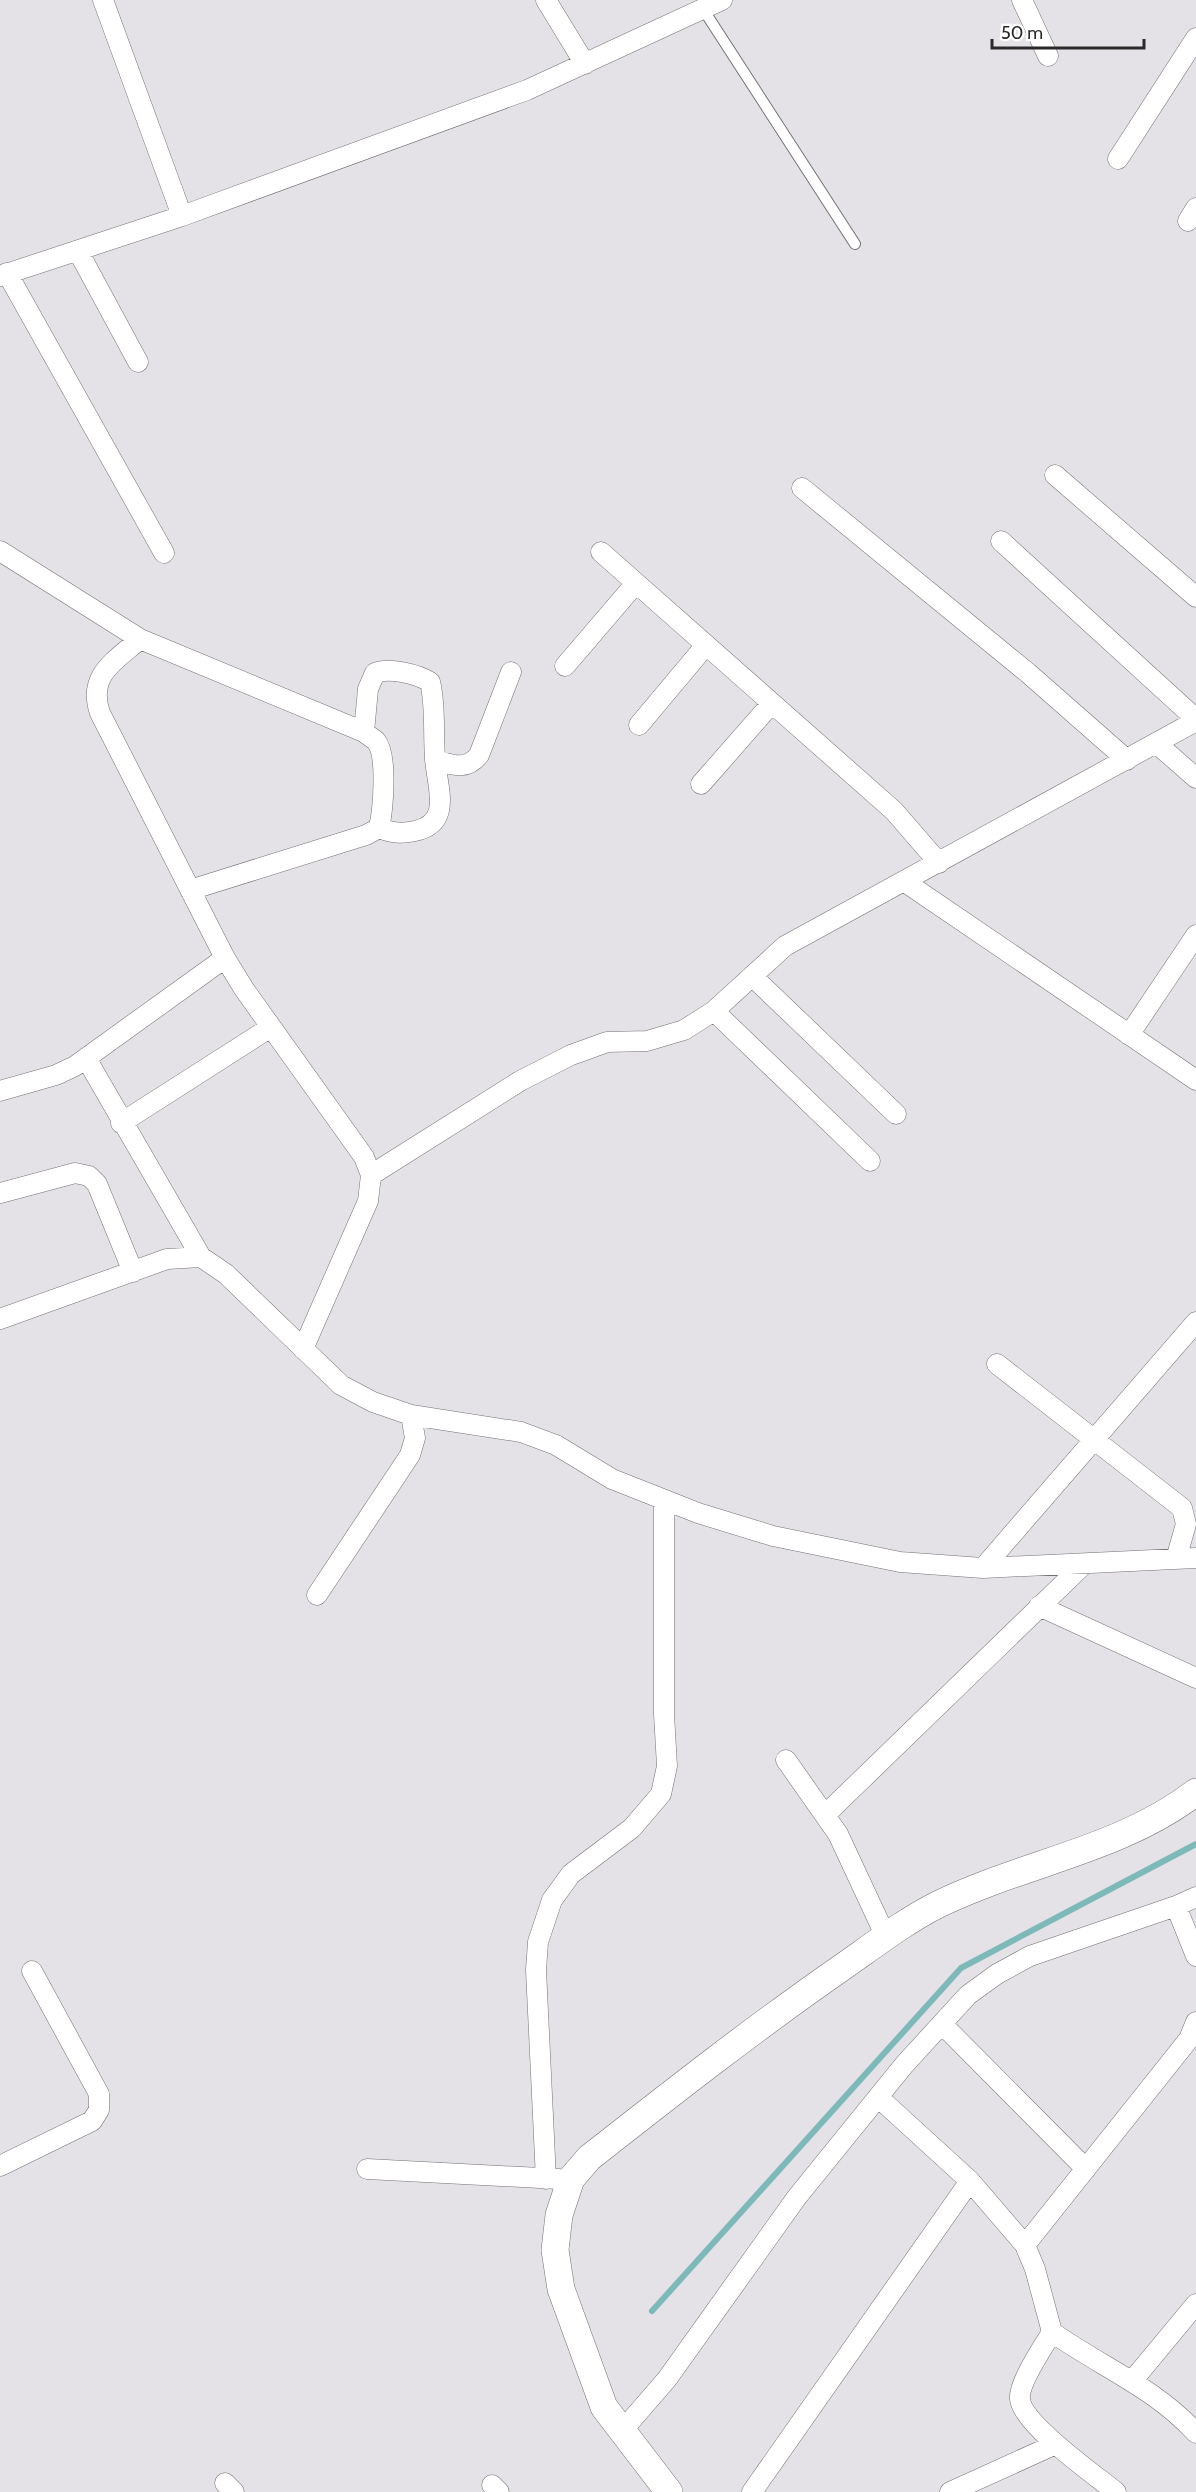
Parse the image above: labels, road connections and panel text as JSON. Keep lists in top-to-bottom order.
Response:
{
  "scale_bar": "50 m"
}
